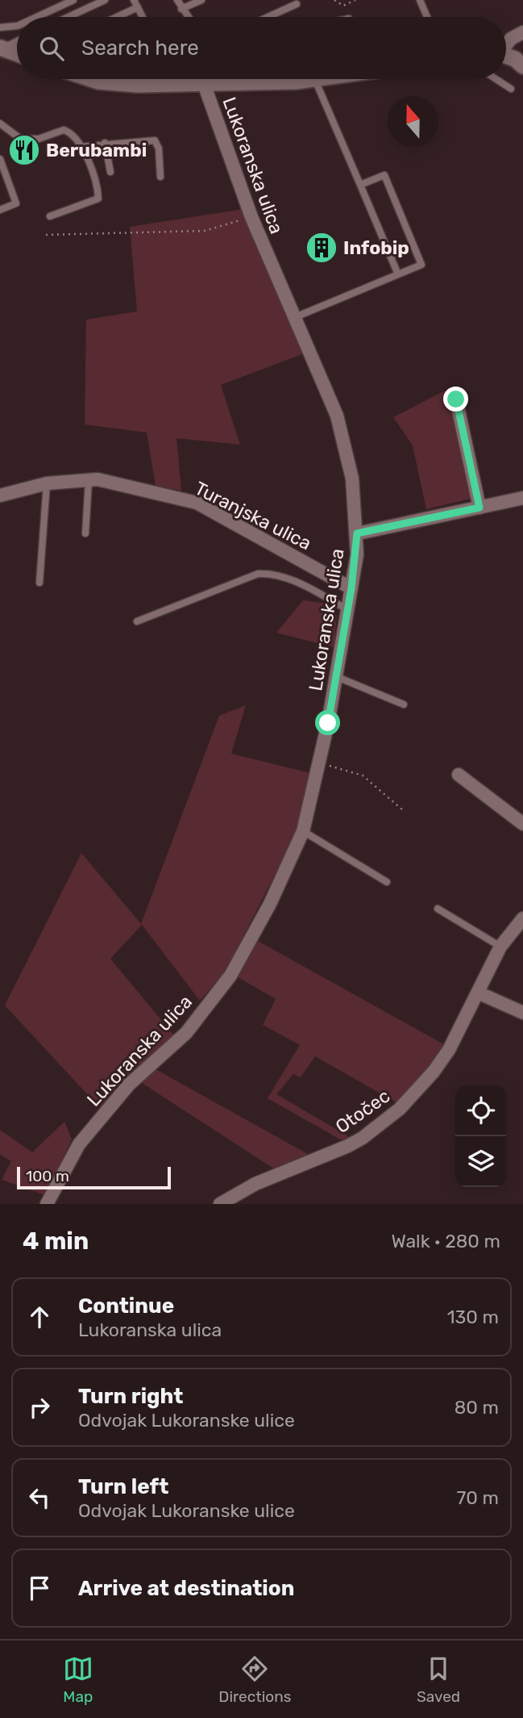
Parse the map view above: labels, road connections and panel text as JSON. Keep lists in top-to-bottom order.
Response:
{
  "streets": {
    "street": ["Lukoranska ulica", "Turanjska ulica", "Otočec"]
  },
  "crossings": [
    ["Lukoranska ulica", "Turanjska ulica"]
  ],
  "places": {
    "restaurant": ["Berubambi"],
    "building": ["Infobip"]
  },
  "scale_bar": "100 m",
  "north": "top",
  "page": {
    "search": "Search here",
    "scale": "100 m",
    "heading": ["4 min", "Walk · 280 m"],
    "list": [
      ["Continue", "Lukoranska ulica", "130 m"],
      ["Turn right", "Odvojak Lukoranske ulice", "80 m"],
      ["Turn left", "Odvojak Lukoranske ulice", "70 m"],
      "Arrive at destination"
    ],
    "nav": ["Map", "Directions", "Saved"]
  }
}
